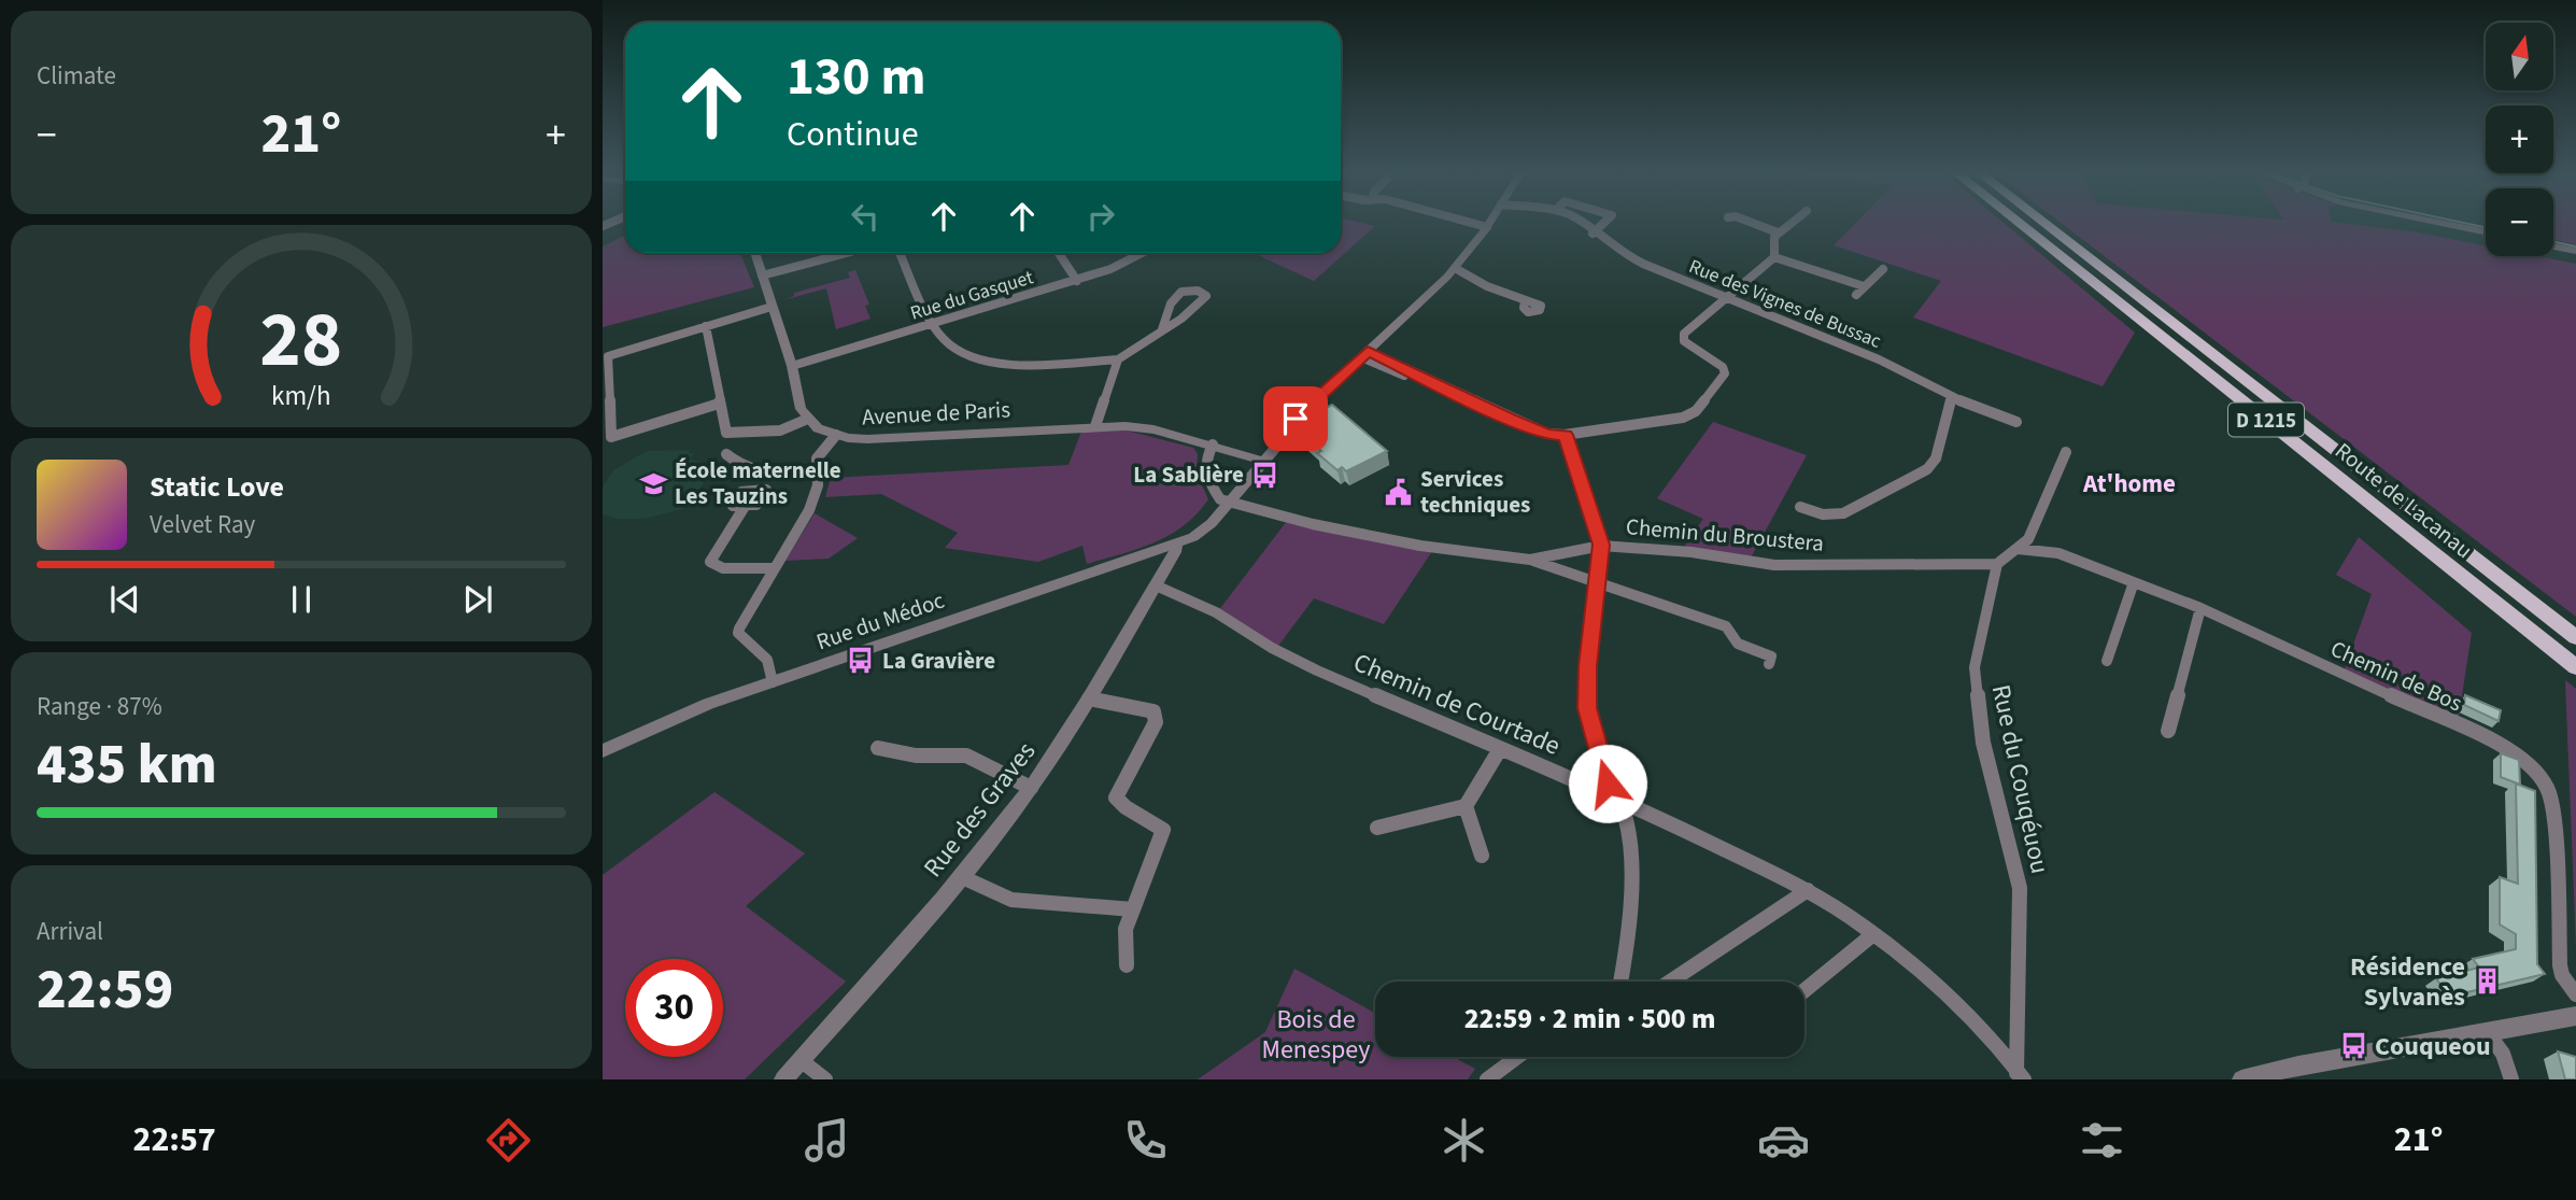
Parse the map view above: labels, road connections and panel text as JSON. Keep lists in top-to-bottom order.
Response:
{
  "streets": {
    "main road": ["D 1215", "Route de Lacanau"],
    "street": [
      "Rue du Gasquet",
      "Rue des Vignes de Bussac",
      "Avenue de Paris",
      "Chemin du Broustera",
      "Rue du Médoc",
      "Chemin de Bos",
      "Chemin de Courtade",
      "Rue du Couqéuou",
      "Rue des Graves"
    ]
  },
  "crossings": [
    ["Avenue de Paris", "Rue du Médoc"],
    ["Chemin du Broustera", "Rue du Médoc"],
    ["Chemin du Broustera", "Rue du Couqéuou"],
    ["Rue du Médoc", "Rue des Graves"],
    ["Chemin de Courtade", "Rue du Couqéuou"],
    ["Chemin de Courtade", "Rue des Graves"]
  ],
  "districts": ["At'home"],
  "parks": ["Bois de Menespey"],
  "places": {
    "bus stop": ["La Sablière", "La Gravière", "Couqueou"],
    "school or university": ["École maternelle Les Tauzins"],
    "public building": ["Services techniques"],
    "building": ["Résidence Sylvanès"]
  },
  "north": "top",
  "page": {
    "tile": [
      "Climate",
      ["Range · 87%", "435 km"],
      ["Arrival", "22:59"]
    ],
    "map_buttons": ["+", "−"],
    "turn": ["130 m", "Continue"],
    "heat": ["−", "21°", "+"],
    "song": ["Static Love", "Velvet Ray"],
    "limit": "30",
    "trip": "22:59 · 2 min · 500 m",
    "tabs": ["22:57", "21°"],
    "gauge": ["28", "km/h"]
  }
}
